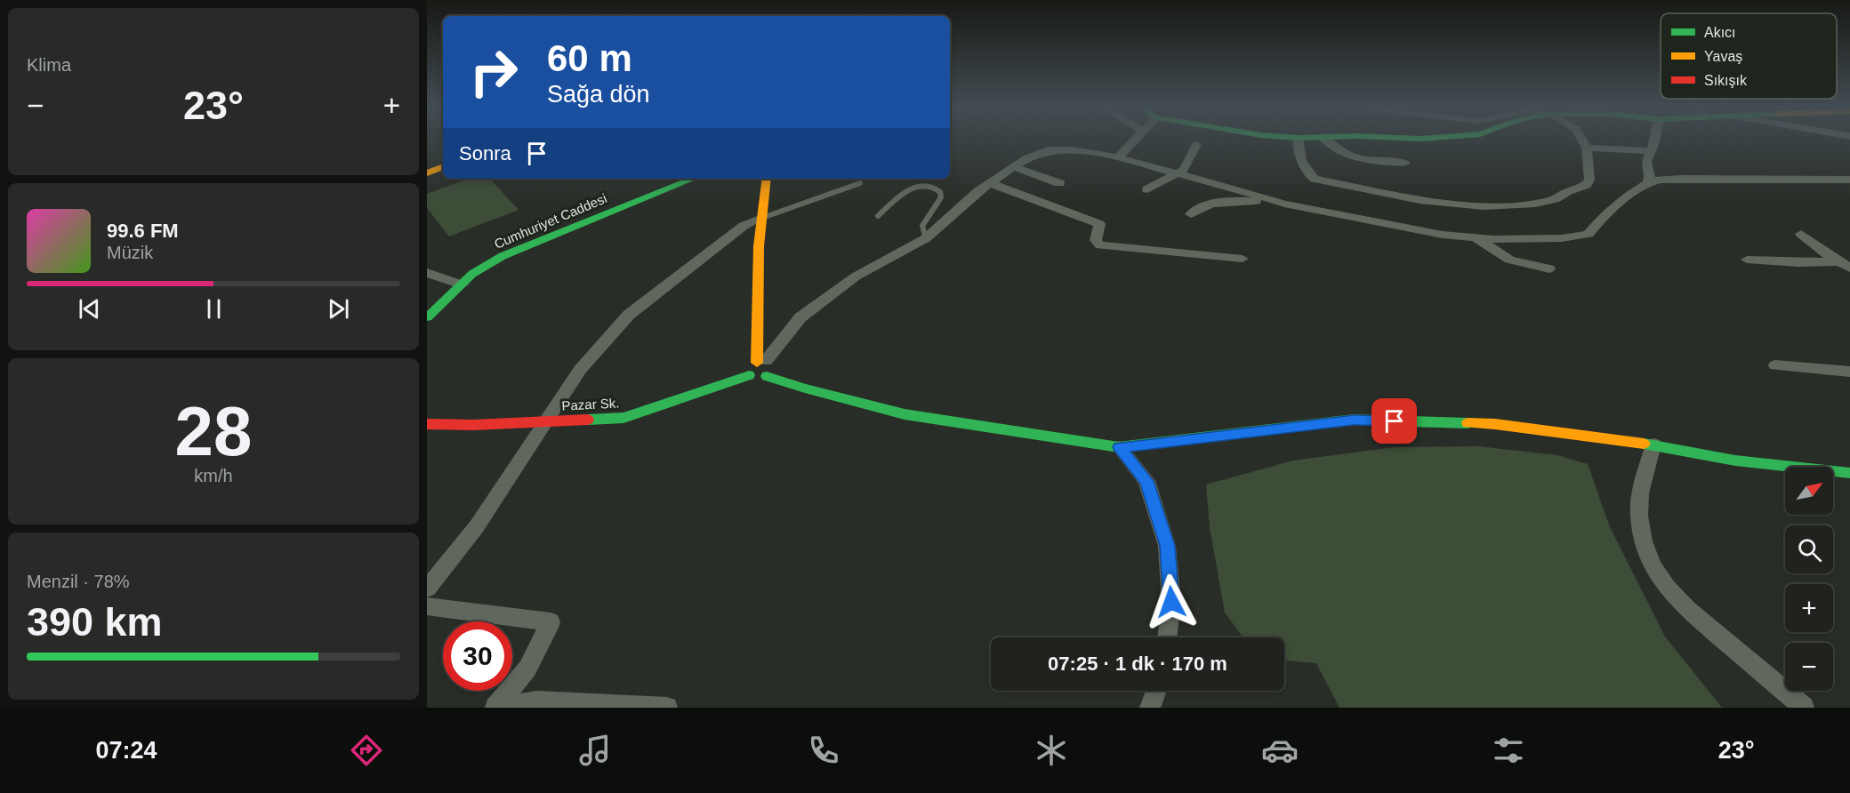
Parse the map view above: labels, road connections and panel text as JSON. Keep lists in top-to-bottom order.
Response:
{
  "streets": {
    "street": ["Cumhuriyet Caddesi", "Pazar Sk."]
  },
  "legend": ["Akıcı", "Yavaş", "Sıkışık"],
  "north": "top right",
  "page": {
    "tile": [
      "Klima",
      ["28", "km/h"],
      ["Menzil · 78%", "390 km"]
    ],
    "turn": ["60 m", "Sağa dön"],
    "heat": ["−", "23°", "+"],
    "then": "Sonra",
    "song": ["99.6 FM", "Müzik"],
    "map_buttons": ["+", "−"],
    "limit": "30",
    "trip": "07:25 · 1 dk · 170 m",
    "tabs": ["07:24", "23°"]
  }
}
